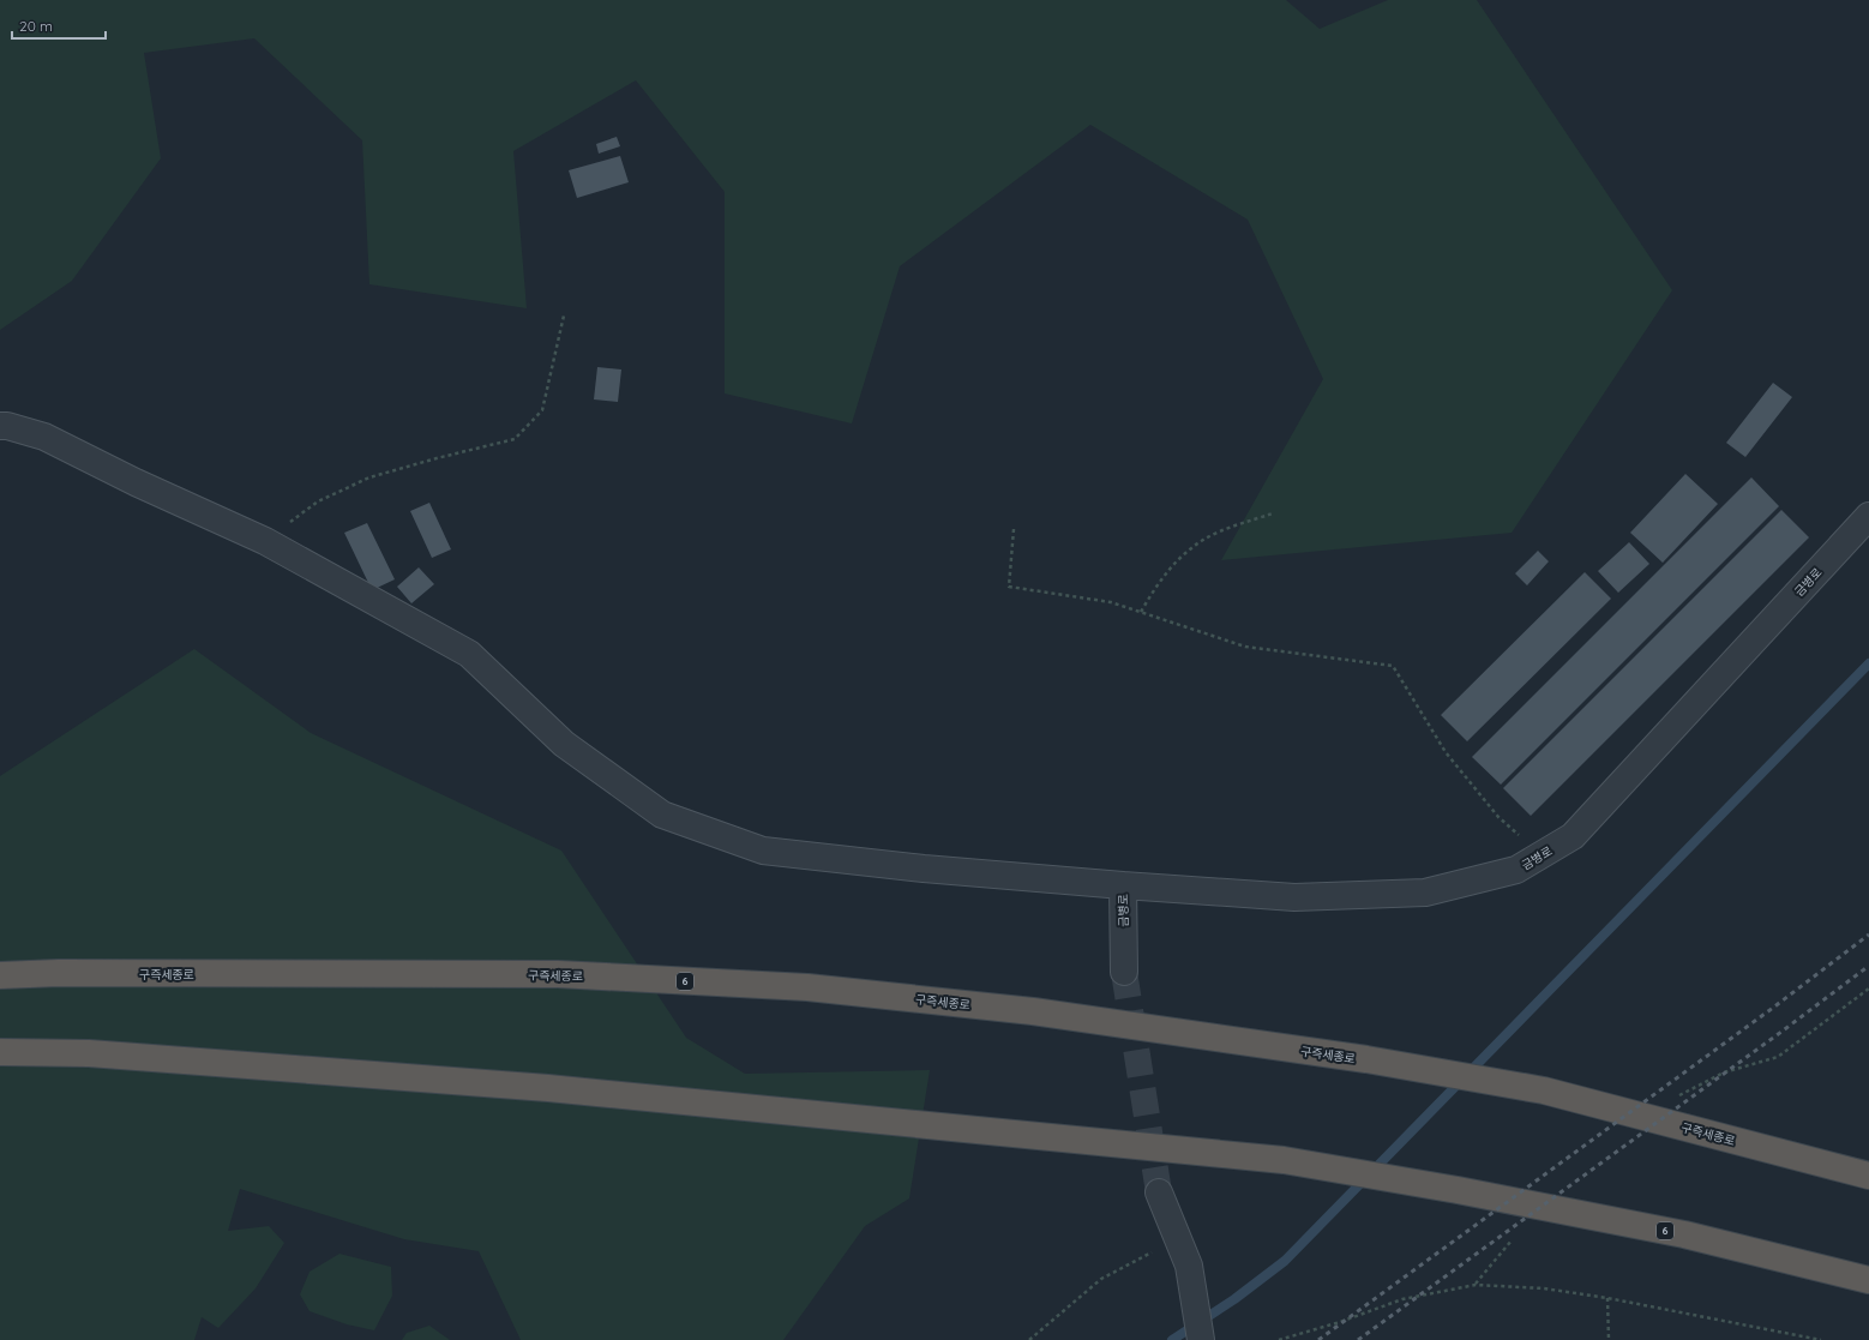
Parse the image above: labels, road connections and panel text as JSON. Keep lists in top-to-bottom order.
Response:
{
  "streets": {
    "highway": ["구즉세종로", "6"],
    "street": ["금병로"]
  },
  "scale_bar": "20 m"
}
